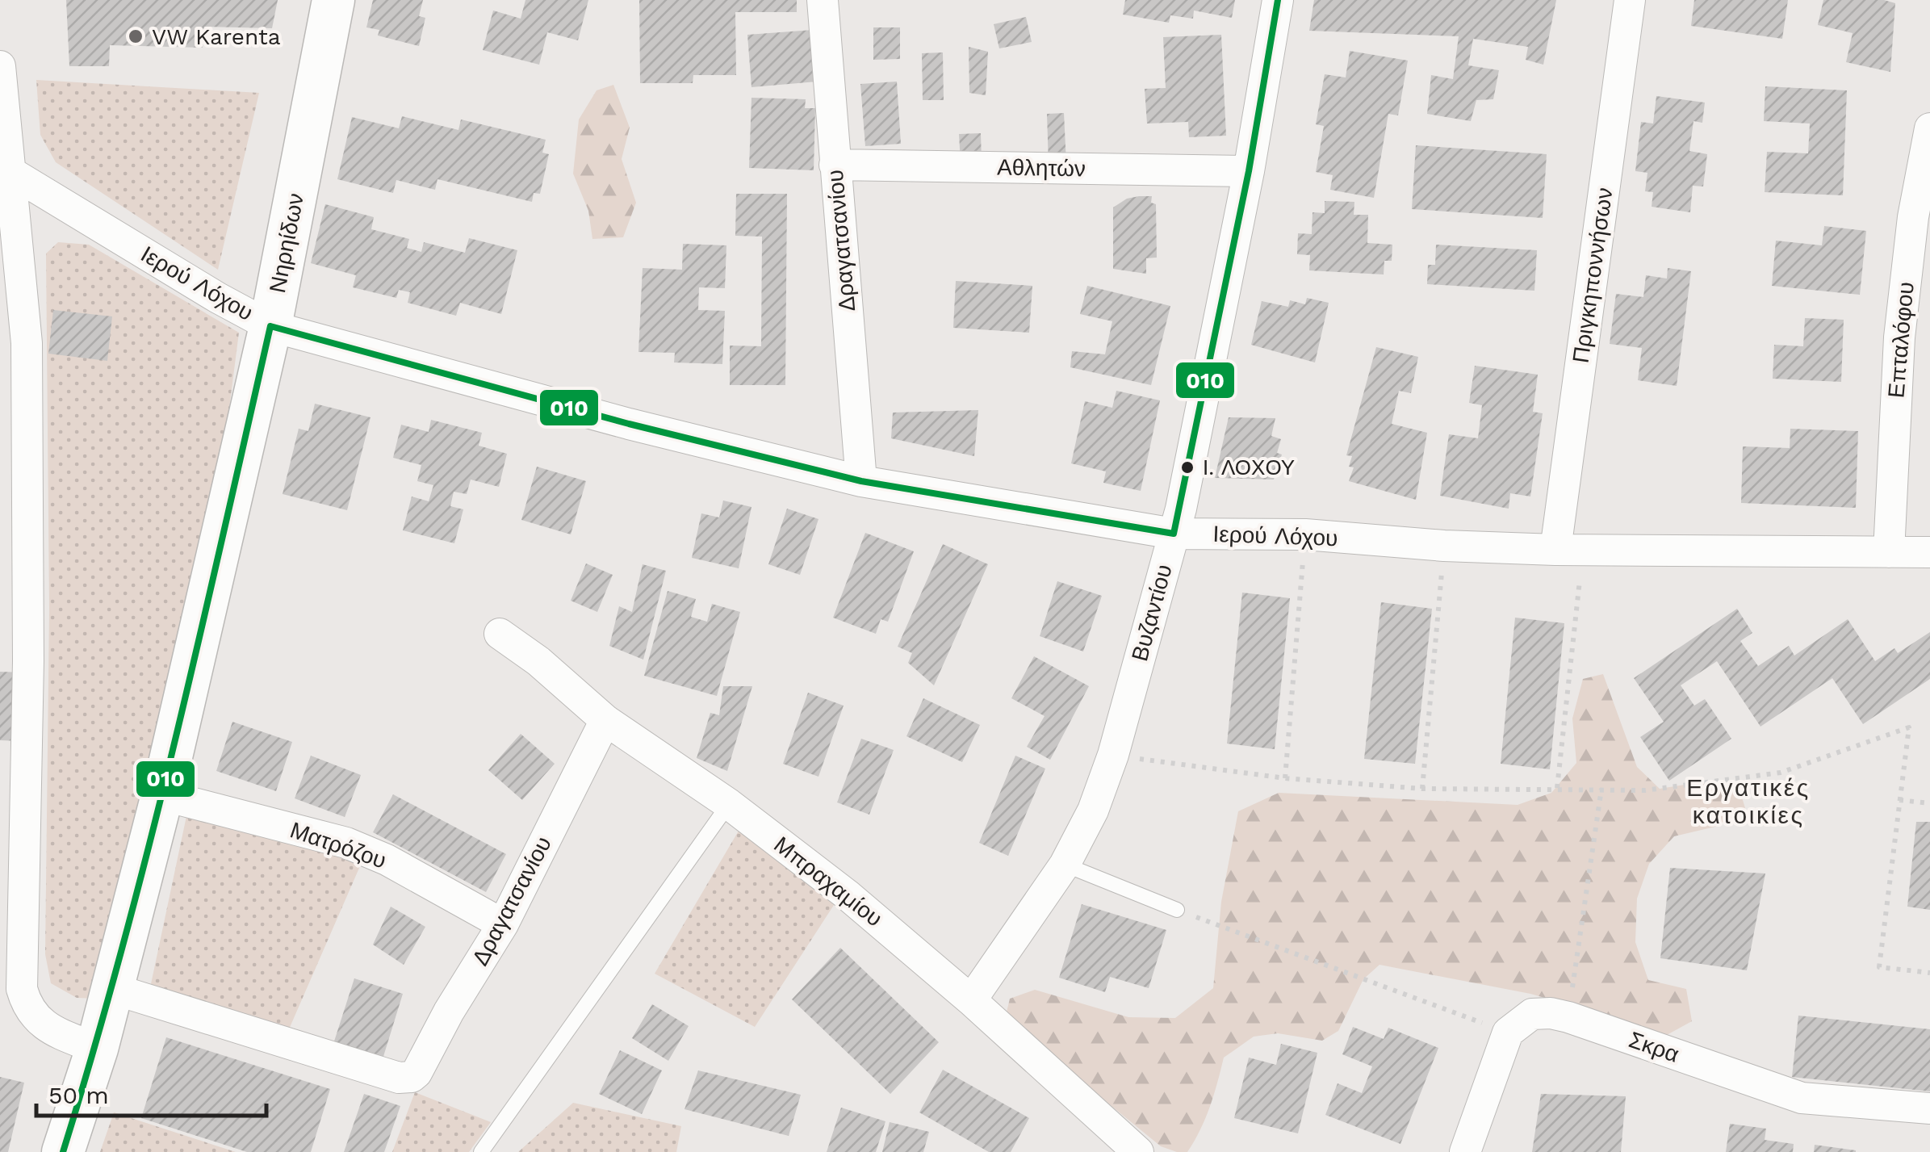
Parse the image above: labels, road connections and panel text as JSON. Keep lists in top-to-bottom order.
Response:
{
  "streets": {
    "street": [
      "Αθλητών",
      "Δραγατσανίου",
      "Νηρηίδων",
      "Πριγκηποννήσων",
      "Ιερού Λόχου",
      "Επταλόφου",
      "Βυζαντίου",
      "Ματρόζου",
      "Μπραχαμίου",
      "Σκρα"
    ]
  },
  "crossings": [
    ["Αθλητών", "Δραγατσανίου"],
    ["Αθλητών", "Βυζαντίου"],
    ["Δραγατσανίου", "Νηρηίδων"],
    ["Δραγατσανίου", "Ιερού Λόχου"],
    ["Δραγατσανίου", "Ματρόζου"],
    ["Δραγατσανίου", "Μπραχαμίου"],
    ["Νηρηίδων", "Ιερού Λόχου"],
    ["Νηρηίδων", "Ματρόζου"],
    ["Πριγκηποννήσων", "Ιερού Λόχου"],
    ["Ιερού Λόχου", "Επταλόφου"],
    ["Ιερού Λόχου", "Βυζαντίου"],
    ["Βυζαντίου", "Μπραχαμίου"]
  ],
  "districts": ["Εργατικές κατοικίες"],
  "places": ["VW Karenta", "Ι. ΛΟΧΟΥ"],
  "lines": ["transit line 010"],
  "scale_bar": "50 m"
}
